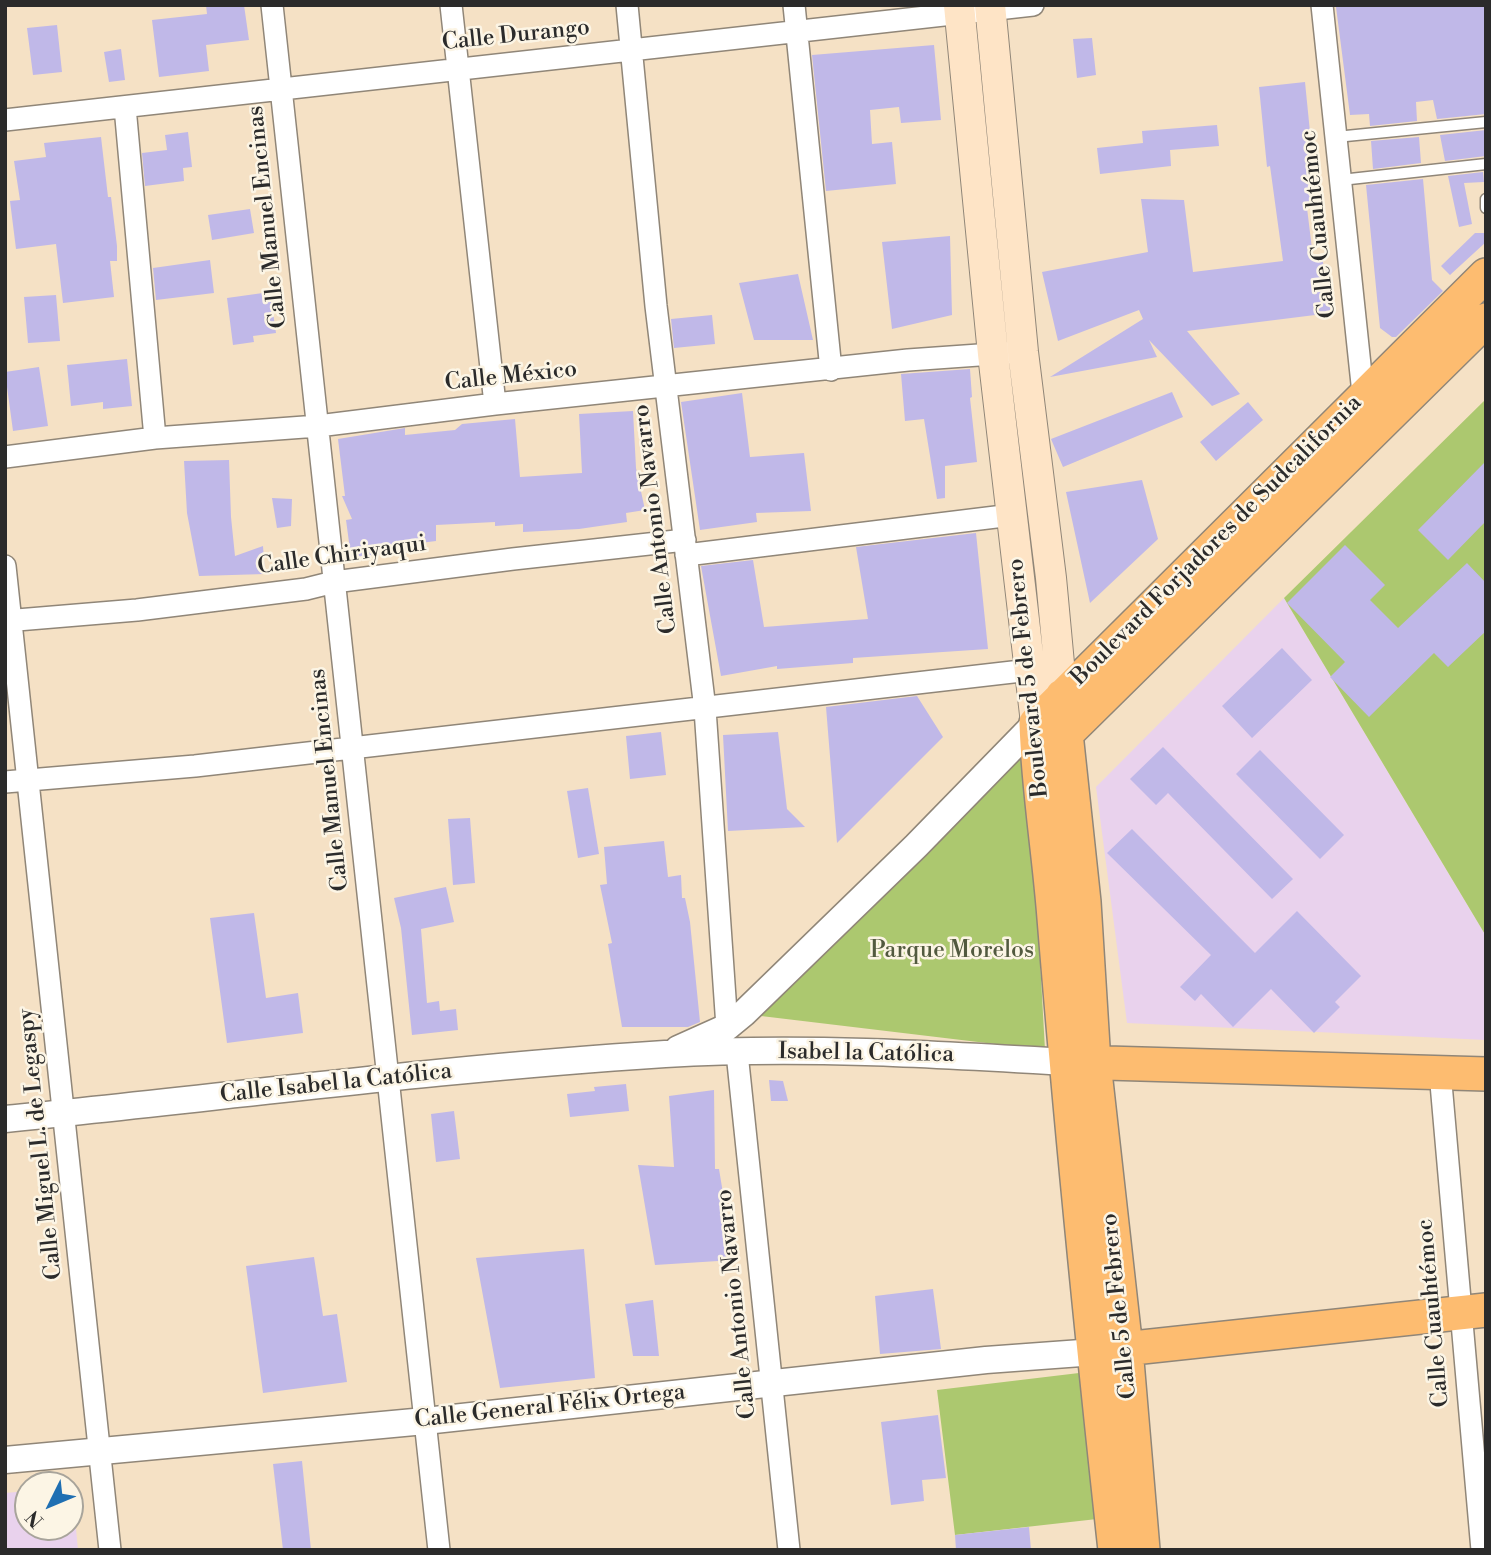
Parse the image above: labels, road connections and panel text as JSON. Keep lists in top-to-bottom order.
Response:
{
  "streets": {
    "main road": ["Boulevard Forjadores de Sudcalifornia", "Boulevard 5 de Febrero", "Calle 5 de Febrero"],
    "street": [
      "Calle Durango",
      "Calle Manuel Encinas",
      "Calle Cuauhtémoc",
      "Calle México",
      "Calle Antonio Navarro",
      "Calle Chiriyaqui",
      "Isabel la Católica",
      "Calle Isabel la Católica",
      "Calle Miguel L. de Legaspy",
      "Calle General Félix Ortega"
    ]
  },
  "crossings": [
    ["Calle Durango", "Calle Manuel Encinas"],
    ["Calle Durango", "Calle Antonio Navarro"],
    ["Calle Durango", "Boulevard 5 de Febrero"],
    ["Calle Manuel Encinas", "Calle México"],
    ["Calle Manuel Encinas", "Calle Chiriyaqui"],
    ["Calle Manuel Encinas", "Calle Isabel la Católica"],
    ["Calle Manuel Encinas", "Calle General Félix Ortega"],
    ["Calle Cuauhtémoc", "Boulevard Forjadores de Sudcalifornia"],
    ["Calle México", "Calle Antonio Navarro"],
    ["Calle México", "Boulevard 5 de Febrero"],
    ["Calle Antonio Navarro", "Boulevard Forjadores de Sudcalifornia"],
    ["Calle Antonio Navarro", "Calle Chiriyaqui"],
    ["Calle Antonio Navarro", "Isabel la Católica"],
    ["Calle Antonio Navarro", "Calle General Félix Ortega"],
    ["Boulevard Forjadores de Sudcalifornia", "Boulevard 5 de Febrero"],
    ["Boulevard Forjadores de Sudcalifornia", "Isabel la Católica"],
    ["Boulevard Forjadores de Sudcalifornia", "Calle Isabel la Católica"],
    ["Calle Chiriyaqui", "Boulevard 5 de Febrero"],
    ["Calle Chiriyaqui", "Calle Miguel L. de Legaspy"],
    ["Boulevard 5 de Febrero", "Isabel la Católica"],
    ["Boulevard 5 de Febrero", "Calle 5 de Febrero"],
    ["Isabel la Católica", "Calle Isabel la Católica"],
    ["Isabel la Católica", "Calle 5 de Febrero"],
    ["Calle Isabel la Católica", "Calle Miguel L. de Legaspy"],
    ["Calle Miguel L. de Legaspy", "Calle General Félix Ortega"],
    ["Calle 5 de Febrero", "Calle General Félix Ortega"]
  ],
  "parks": ["Parque Morelos"],
  "north": "bottom left"
}
